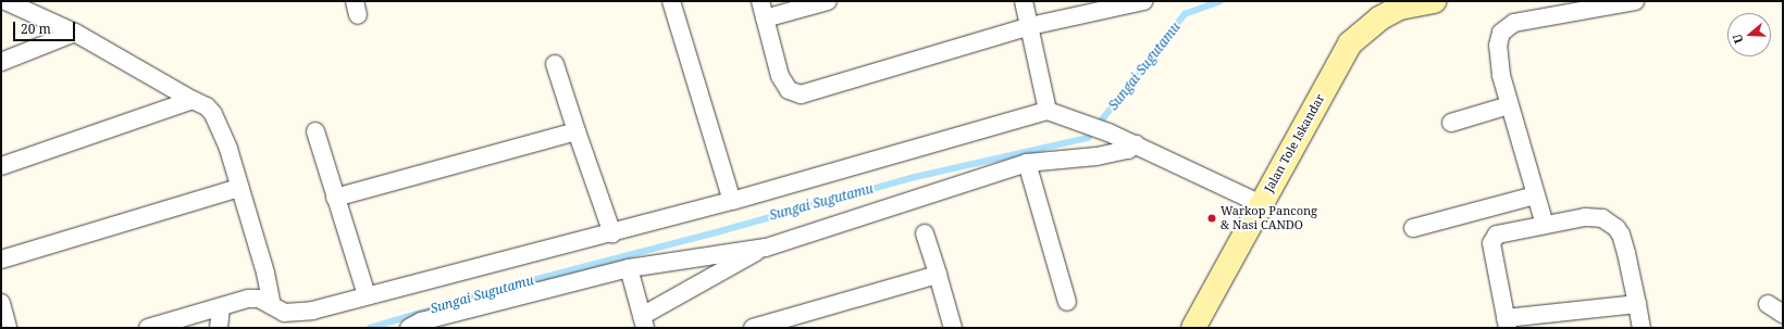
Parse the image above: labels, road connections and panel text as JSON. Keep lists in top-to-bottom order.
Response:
{
  "streets": {
    "main road": ["Jalan Tole Iskandar"]
  },
  "water": ["Sungai Sugutamu"],
  "places": ["Warkop Pancong & Nasi CANDO"],
  "scale_bar": "20 m",
  "north": "left"
}
